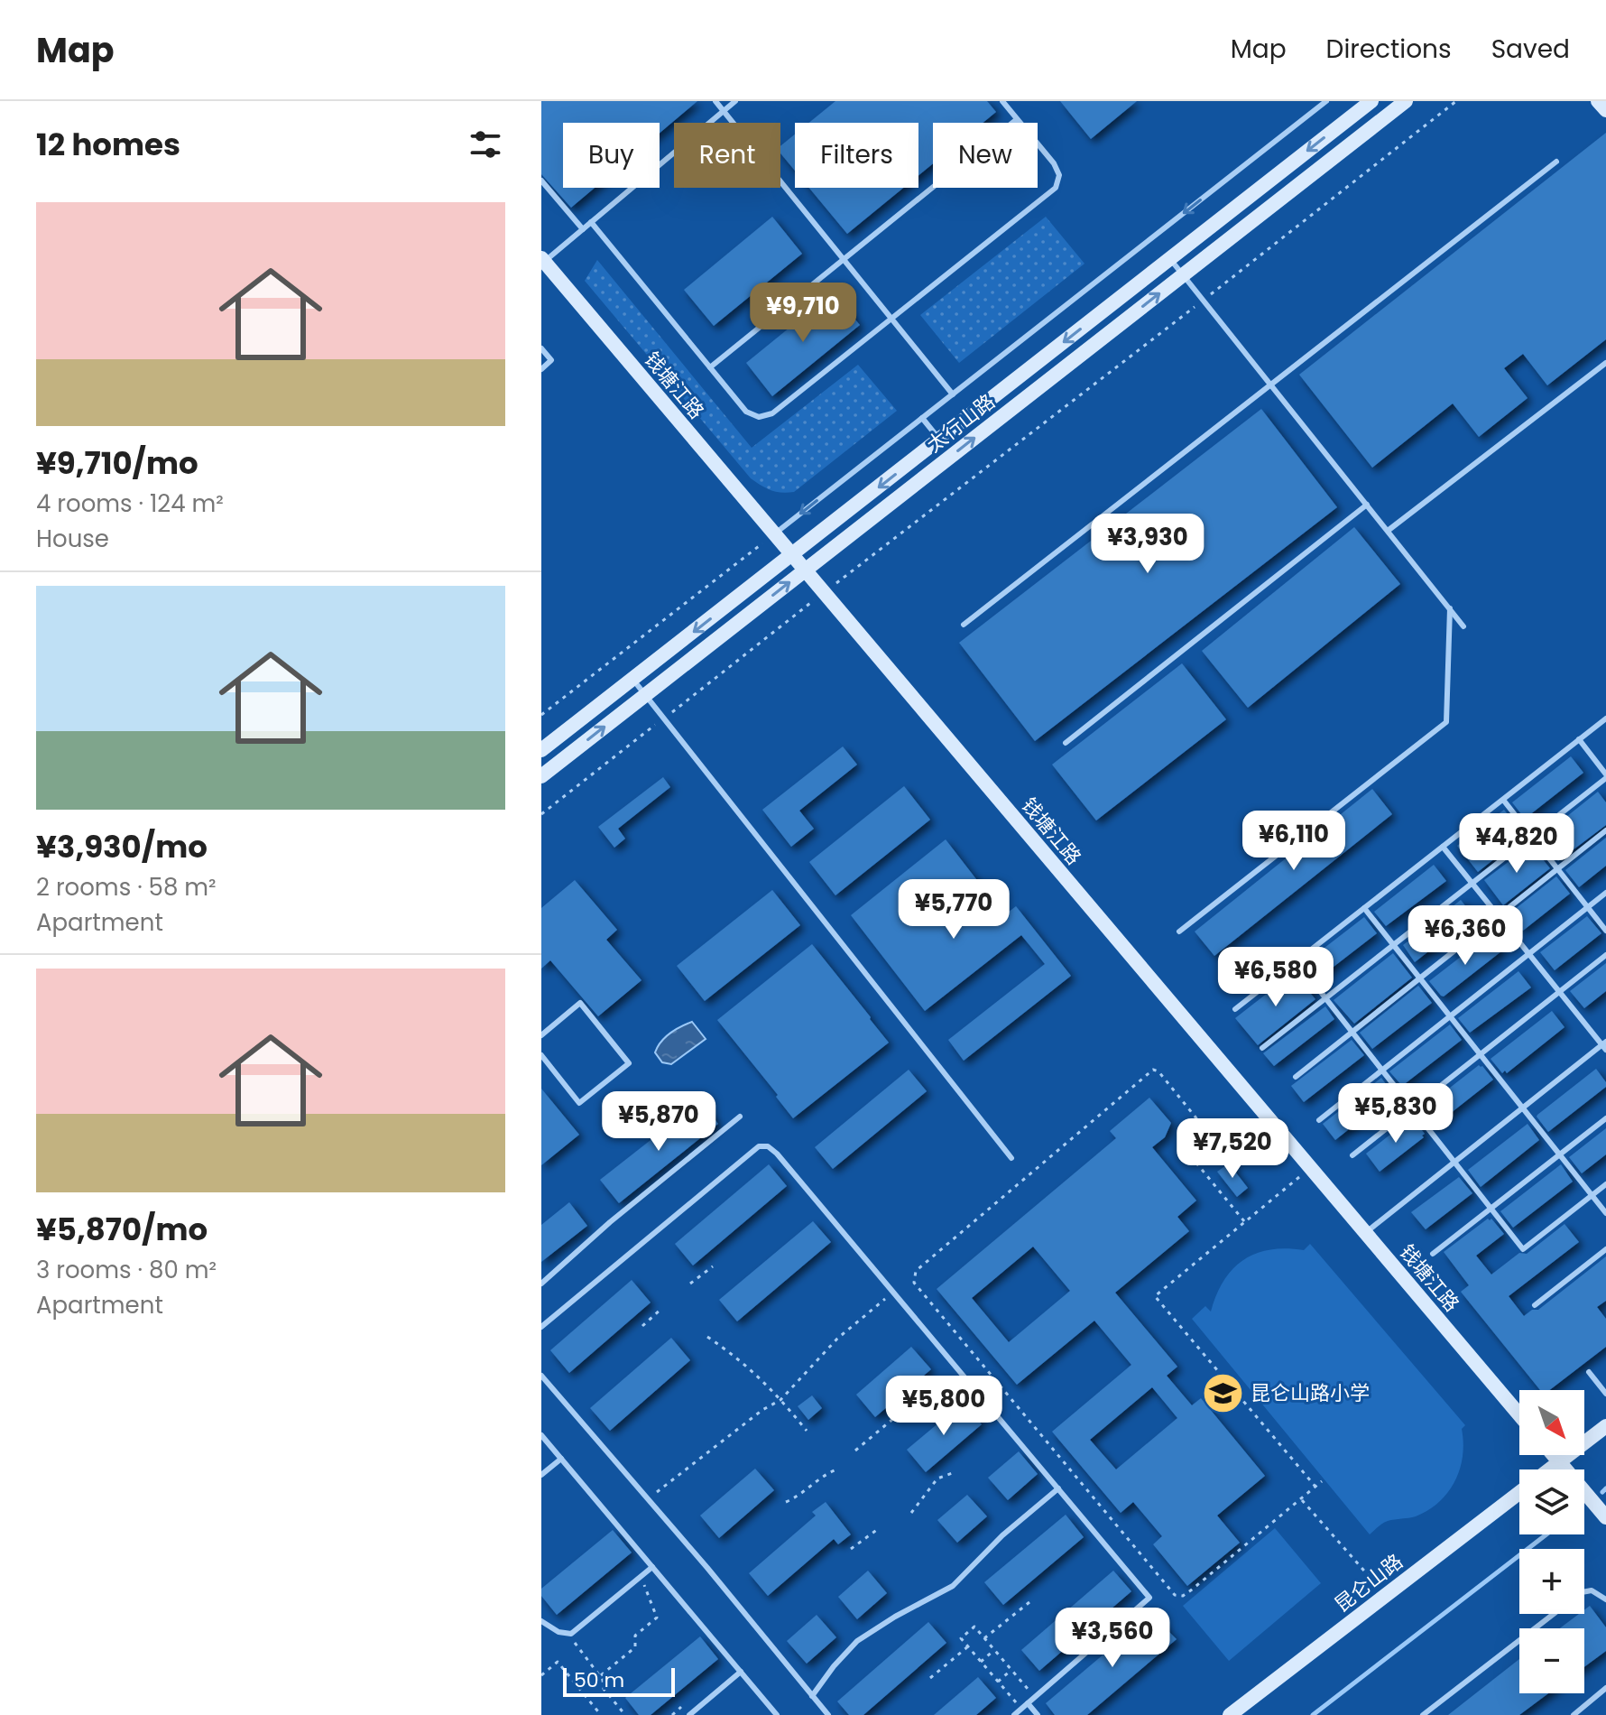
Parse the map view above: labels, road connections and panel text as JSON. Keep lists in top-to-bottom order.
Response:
{
  "streets": {
    "street": ["钱塘江路", "太行山路", "昆仑山路"]
  },
  "crossings": [
    ["钱塘江路", "太行山路"]
  ],
  "places": {
    "school or university": ["昆仑山路小学"]
  },
  "scale_bar": "50 m",
  "north": "bottom right",
  "page": {
    "header": "Map",
    "nav": ["Map", "Directions", "Saved"],
    "heading": "12 homes",
    "chip": [
      "Buy",
      "Rent",
      "Filters",
      "New"
    ],
    "list": [
      {
        "name": "¥9,710/mo",
        "note": "4 rooms · 124 m² · House"
      },
      {
        "name": "¥3,930/mo",
        "note": "2 rooms · 58 m² · Apartment"
      },
      {
        "name": "¥5,870/mo",
        "note": "3 rooms · 80 m² · Apartment"
      }
    ],
    "price": [
      "¥9,710",
      "¥3,930",
      "¥6,110",
      "¥4,820",
      "¥5,770",
      "¥6,360",
      "¥6,580",
      "¥5,830",
      "¥5,870",
      "¥7,520",
      "¥5,800",
      "¥3,560"
    ],
    "map_buttons": ["+", "−"],
    "scale": "50 m"
  }
}
